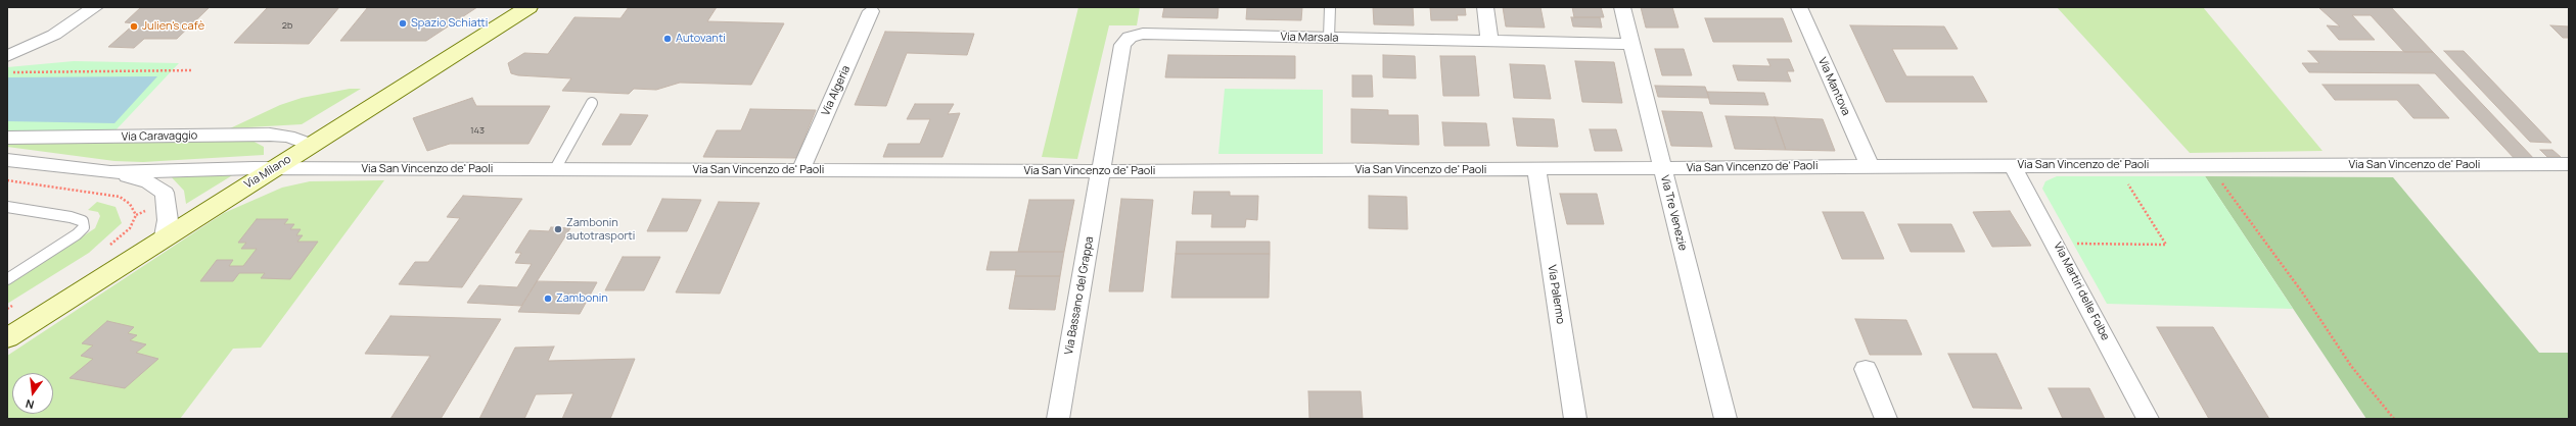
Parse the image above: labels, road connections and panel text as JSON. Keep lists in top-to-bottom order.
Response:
{
  "streets": {
    "main road": ["Via Milano"],
    "street": [
      "Via Marsala",
      "Via Mantova",
      "Via Algeria",
      "Via Caravaggio",
      "Via San Vincenzo de' Paoli",
      "Via Tre Venezie",
      "Via Martiri delle Foibe",
      "Via Palermo",
      "Via Bassano del Grappa"
    ]
  },
  "crossings": [
    ["Via Marsala", "Via San Vincenzo de' Paoli"],
    ["Via Marsala", "Via Tre Venezie"],
    ["Via Marsala", "Via Bassano del Grappa"],
    ["Via Mantova", "Via San Vincenzo de' Paoli"],
    ["Via Algeria", "Via San Vincenzo de' Paoli"],
    ["Via Caravaggio", "Via Milano"],
    ["Via San Vincenzo de' Paoli", "Via Milano"],
    ["Via San Vincenzo de' Paoli", "Via Tre Venezie"],
    ["Via San Vincenzo de' Paoli", "Via Martiri delle Foibe"],
    ["Via San Vincenzo de' Paoli", "Via Palermo"],
    ["Via San Vincenzo de' Paoli", "Via Bassano del Grappa"]
  ],
  "places": [
    "Spazio Schiatti",
    "Julien's cafè",
    "Autovanti",
    "Zambonin autotrasporti",
    "Zambonin"
  ],
  "house_numbers": ["2b", "143"],
  "north": "bottom"
}
